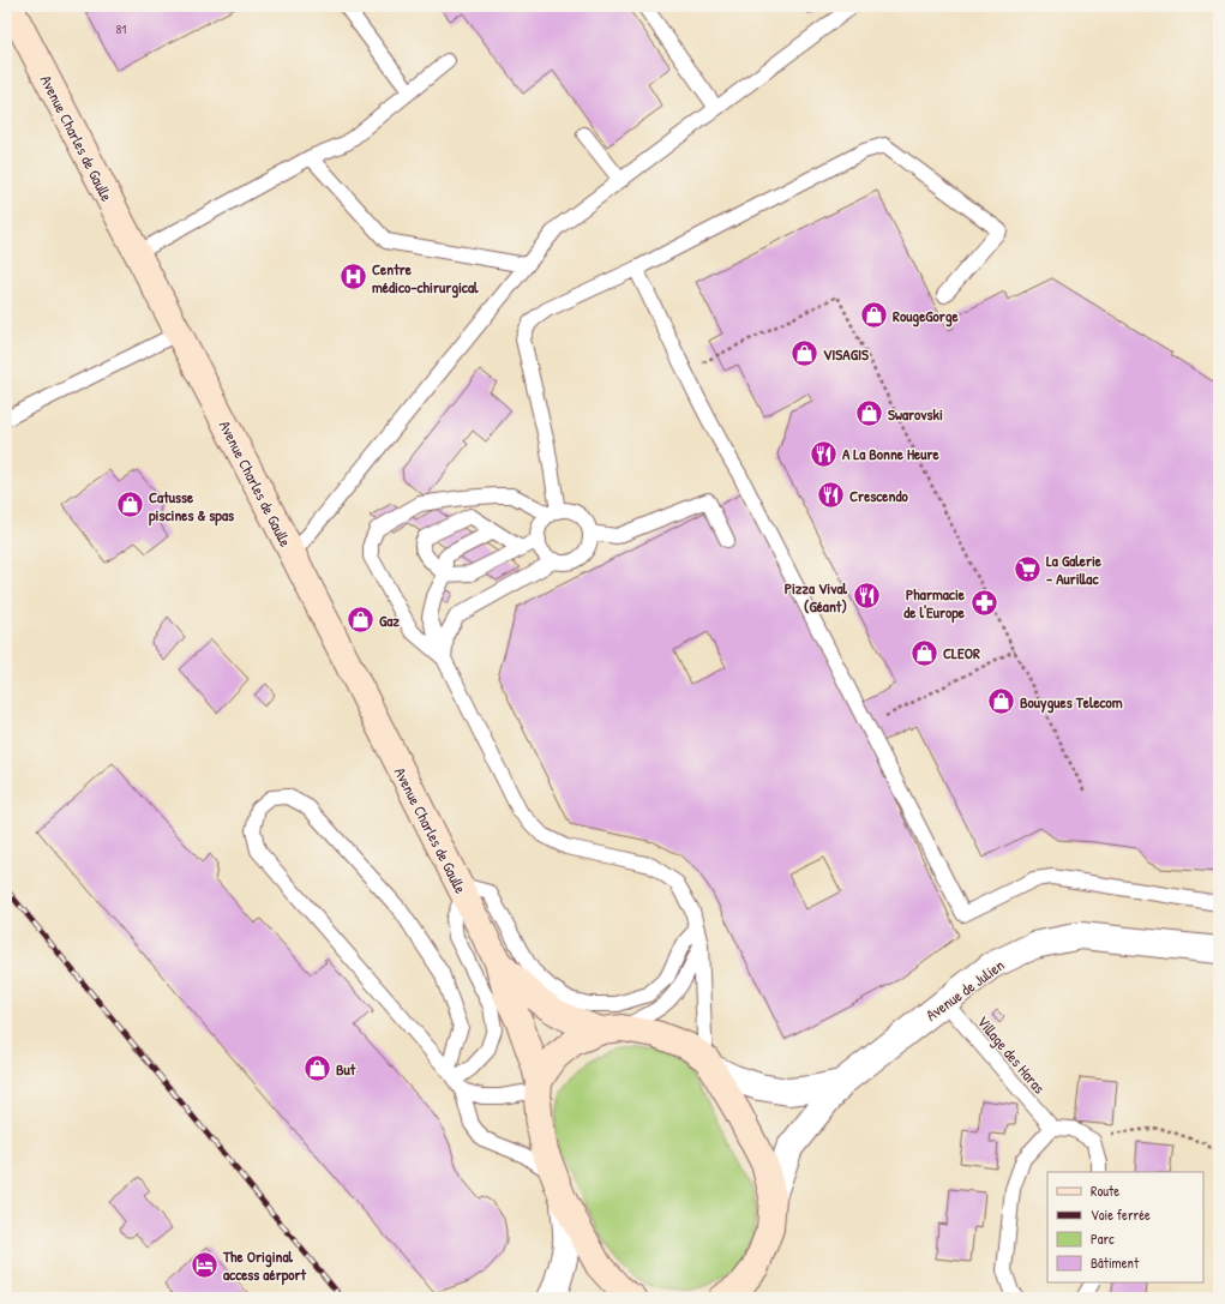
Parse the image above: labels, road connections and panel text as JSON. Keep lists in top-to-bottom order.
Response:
{
  "streets": {
    "main road": ["Avenue Charles de Gaulle"],
    "street": ["Avenue de Julien"],
    "lane": ["Village des Haras"]
  },
  "crossings": [
    ["Avenue Charles de Gaulle", "Avenue de Julien"],
    ["Avenue de Julien", "Village des Haras"]
  ],
  "places": {
    "hospital": ["Centre médico-chirurgical"],
    "shop": [
      "RougeGorge",
      "VISAGIS",
      "Swarovski",
      "Catusse piscines & spas",
      "Gaz",
      "CLEOR",
      "Bouygues Telecom",
      "But"
    ],
    "restaurant": ["A La Bonne Heure", "Crescendo", "Pizza Vival (Géant)"],
    "supermarket": ["La Galerie - Aurillac"],
    "pharmacy": ["Pharmacie de l'Europe"],
    "hotel": ["The Original access aérport"]
  },
  "house_numbers": ["81"],
  "legend": [
    "Route",
    "Voie ferrée",
    "Parc",
    "Bâtiment"
  ]
}
